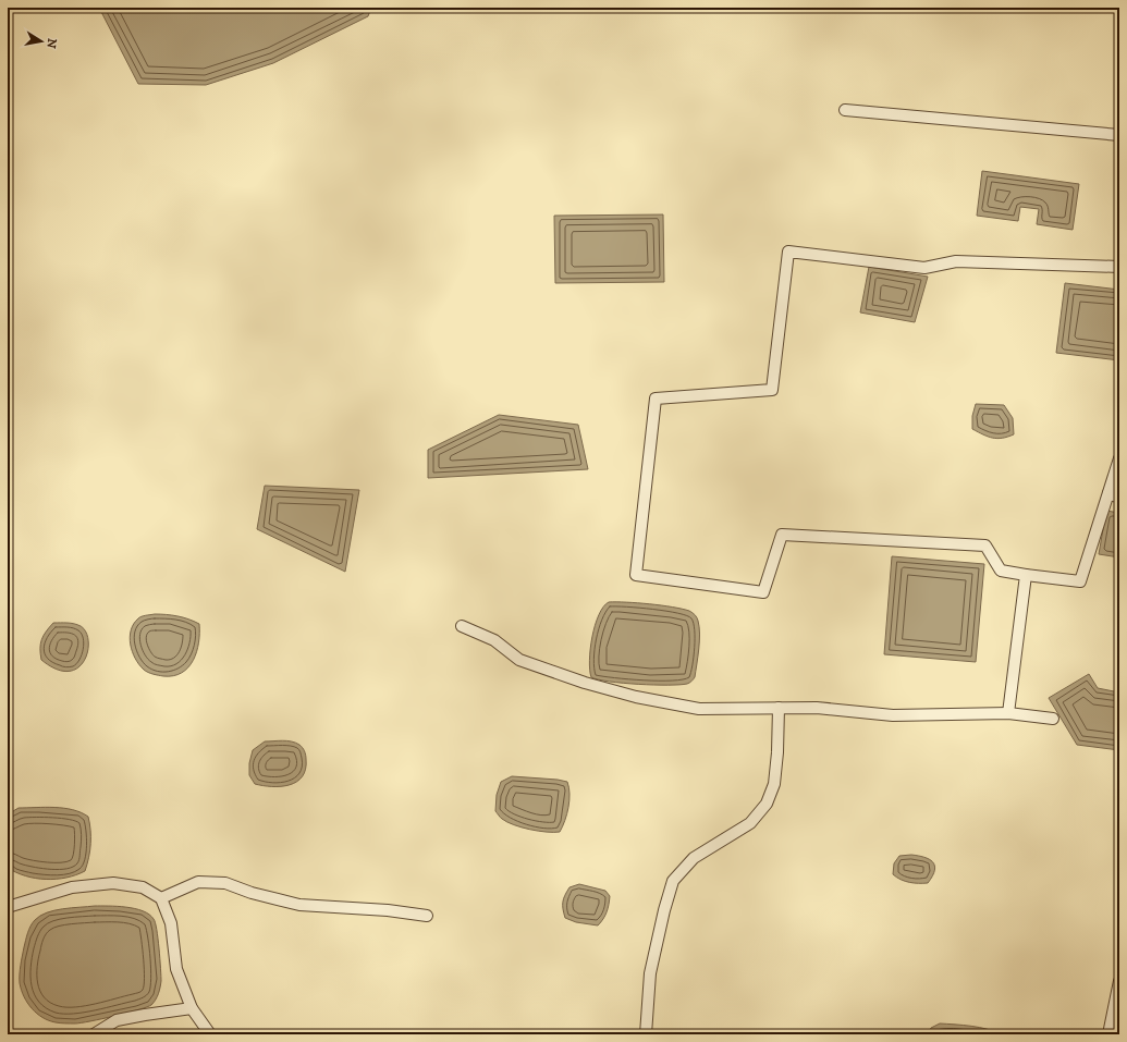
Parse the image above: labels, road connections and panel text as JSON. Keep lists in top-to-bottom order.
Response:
{
  "north": "right"
}
